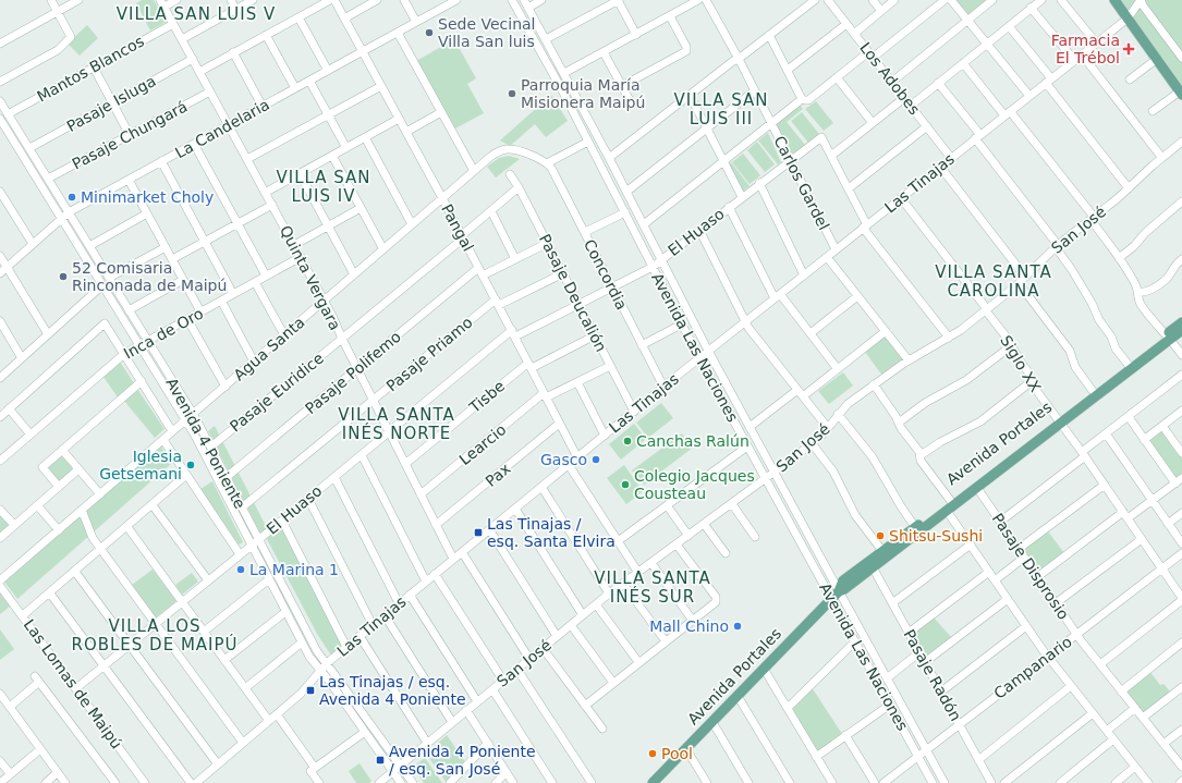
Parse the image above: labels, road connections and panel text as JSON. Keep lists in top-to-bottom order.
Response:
{
  "streets": {
    "main road": ["Avenida Portales"],
    "street": [
      "Mantos Blancos",
      "Los Adobes",
      "Pasaje Isluga",
      "La Candelaria",
      "Pasaje Chungará",
      "Carlos Gardel",
      "Las Tinajas",
      "Pangal",
      "San José",
      "El Huaso",
      "Concordia",
      "Quinta Vergara",
      "Pasaje Deucalión",
      "Inca de Oro",
      "Avenida Las Naciones",
      "Agua Santa",
      "Pasaje Priamo",
      "Siglo XX",
      "Pasaje Polifemo",
      "Pasaje Euridice",
      "Tisbe",
      "Avenida 4 Poniente",
      "Learcio",
      "Pax",
      "Pasaje Disprosio",
      "Campanario",
      "Pasaje Radón",
      "Las Lomas de Maipú"
    ]
  },
  "crossings": [
    ["Mantos Blancos", "Quinta Vergara"],
    ["Mantos Blancos", "Avenida 4 Poniente"],
    ["Los Adobes", "Las Tinajas"],
    ["Pasaje Isluga", "Quinta Vergara"],
    ["Pasaje Isluga", "Avenida 4 Poniente"],
    ["La Candelaria", "Pangal"],
    ["La Candelaria", "Quinta Vergara"],
    ["La Candelaria", "Avenida 4 Poniente"],
    ["Pasaje Chungará", "Quinta Vergara"],
    ["Pasaje Chungará", "Avenida 4 Poniente"],
    ["Carlos Gardel", "Las Tinajas"],
    ["Carlos Gardel", "El Huaso"],
    ["Las Tinajas", "Pangal"],
    ["Las Tinajas", "Concordia"],
    ["Las Tinajas", "Quinta Vergara"],
    ["Las Tinajas", "Pasaje Deucalión"],
    ["Las Tinajas", "Avenida Las Naciones"],
    ["Las Tinajas", "Siglo XX"],
    ["Las Tinajas", "Avenida 4 Poniente"],
    ["Pangal", "El Huaso"],
    ["Pangal", "Agua Santa"],
    ["Pangal", "Pasaje Priamo"],
    ["Pangal", "Pasaje Polifemo"],
    ["Pangal", "Pasaje Euridice"],
    ["Pangal", "Tisbe"],
    ["Pangal", "Learcio"],
    ["Pangal", "Pax"],
    ["San José", "Avenida Las Naciones"],
    ["San José", "Siglo XX"],
    ["San José", "Avenida 4 Poniente"],
    ["El Huaso", "Concordia"],
    ["El Huaso", "Quinta Vergara"],
    ["El Huaso", "Pasaje Deucalión"],
    ["El Huaso", "Avenida Las Naciones"],
    ["El Huaso", "Avenida 4 Poniente"],
    ["El Huaso", "Las Lomas de Maipú"],
    ["Concordia", "Agua Santa"],
    ["Quinta Vergara", "Inca de Oro"],
    ["Quinta Vergara", "Agua Santa"],
    ["Quinta Vergara", "Pasaje Priamo"],
    ["Quinta Vergara", "Pasaje Polifemo"],
    ["Quinta Vergara", "Pasaje Euridice"],
    ["Quinta Vergara", "Tisbe"],
    ["Quinta Vergara", "Learcio"],
    ["Quinta Vergara", "Pax"],
    ["Pasaje Deucalión", "Pasaje Priamo"],
    ["Pasaje Deucalión", "Pasaje Euridice"],
    ["Pasaje Deucalión", "Tisbe"],
    ["Pasaje Deucalión", "Learcio"],
    ["Inca de Oro", "Avenida 4 Poniente"],
    ["Avenida Las Naciones", "Avenida Portales"],
    ["Avenida Las Naciones", "Campanario"],
    ["Agua Santa", "Avenida 4 Poniente"],
    ["Pasaje Priamo", "Avenida 4 Poniente"],
    ["Siglo XX", "Avenida Portales"],
    ["Siglo XX", "Campanario"],
    ["Pasaje Polifemo", "Avenida 4 Poniente"],
    ["Pasaje Euridice", "Avenida 4 Poniente"],
    ["Avenida Portales", "Pasaje Disprosio"],
    ["Avenida Portales", "Pasaje Radón"],
    ["Pasaje Disprosio", "Campanario"],
    ["Campanario", "Pasaje Radón"]
  ],
  "districts": [
    "VILLA SAN LUIS V",
    "VILLA SAN LUIS III",
    "VILLA SAN LUIS IV",
    "VILLA SANTA CAROLINA",
    "VILLA SANTA INÉS NORTE",
    "VILLA SANTA INÉS SUR",
    "VILLA LOS ROBLES DE MAIPÚ"
  ],
  "places": {
    "other": [
      "Sede Vecinal Villa San luis",
      "Parroquia María Misionera Maipú",
      "Minimarket Choly",
      "52 Comisaria Rinconada de Maipú",
      "Canchas Ralún",
      "Gasco",
      "Iglesia Getsemani",
      "Colegio Jacques Cousteau",
      "Shitsu-Sushi",
      "La Marina 1",
      "Mall Chino",
      "Pool"
    ],
    "health": ["Farmacia El Trébol"],
    "transit": ["Las Tinajas / esq. Santa Elvira", "Las Tinajas / esq. Avenida 4 Poniente", "Avenida 4 Poniente / esq. San José"]
  }
}
